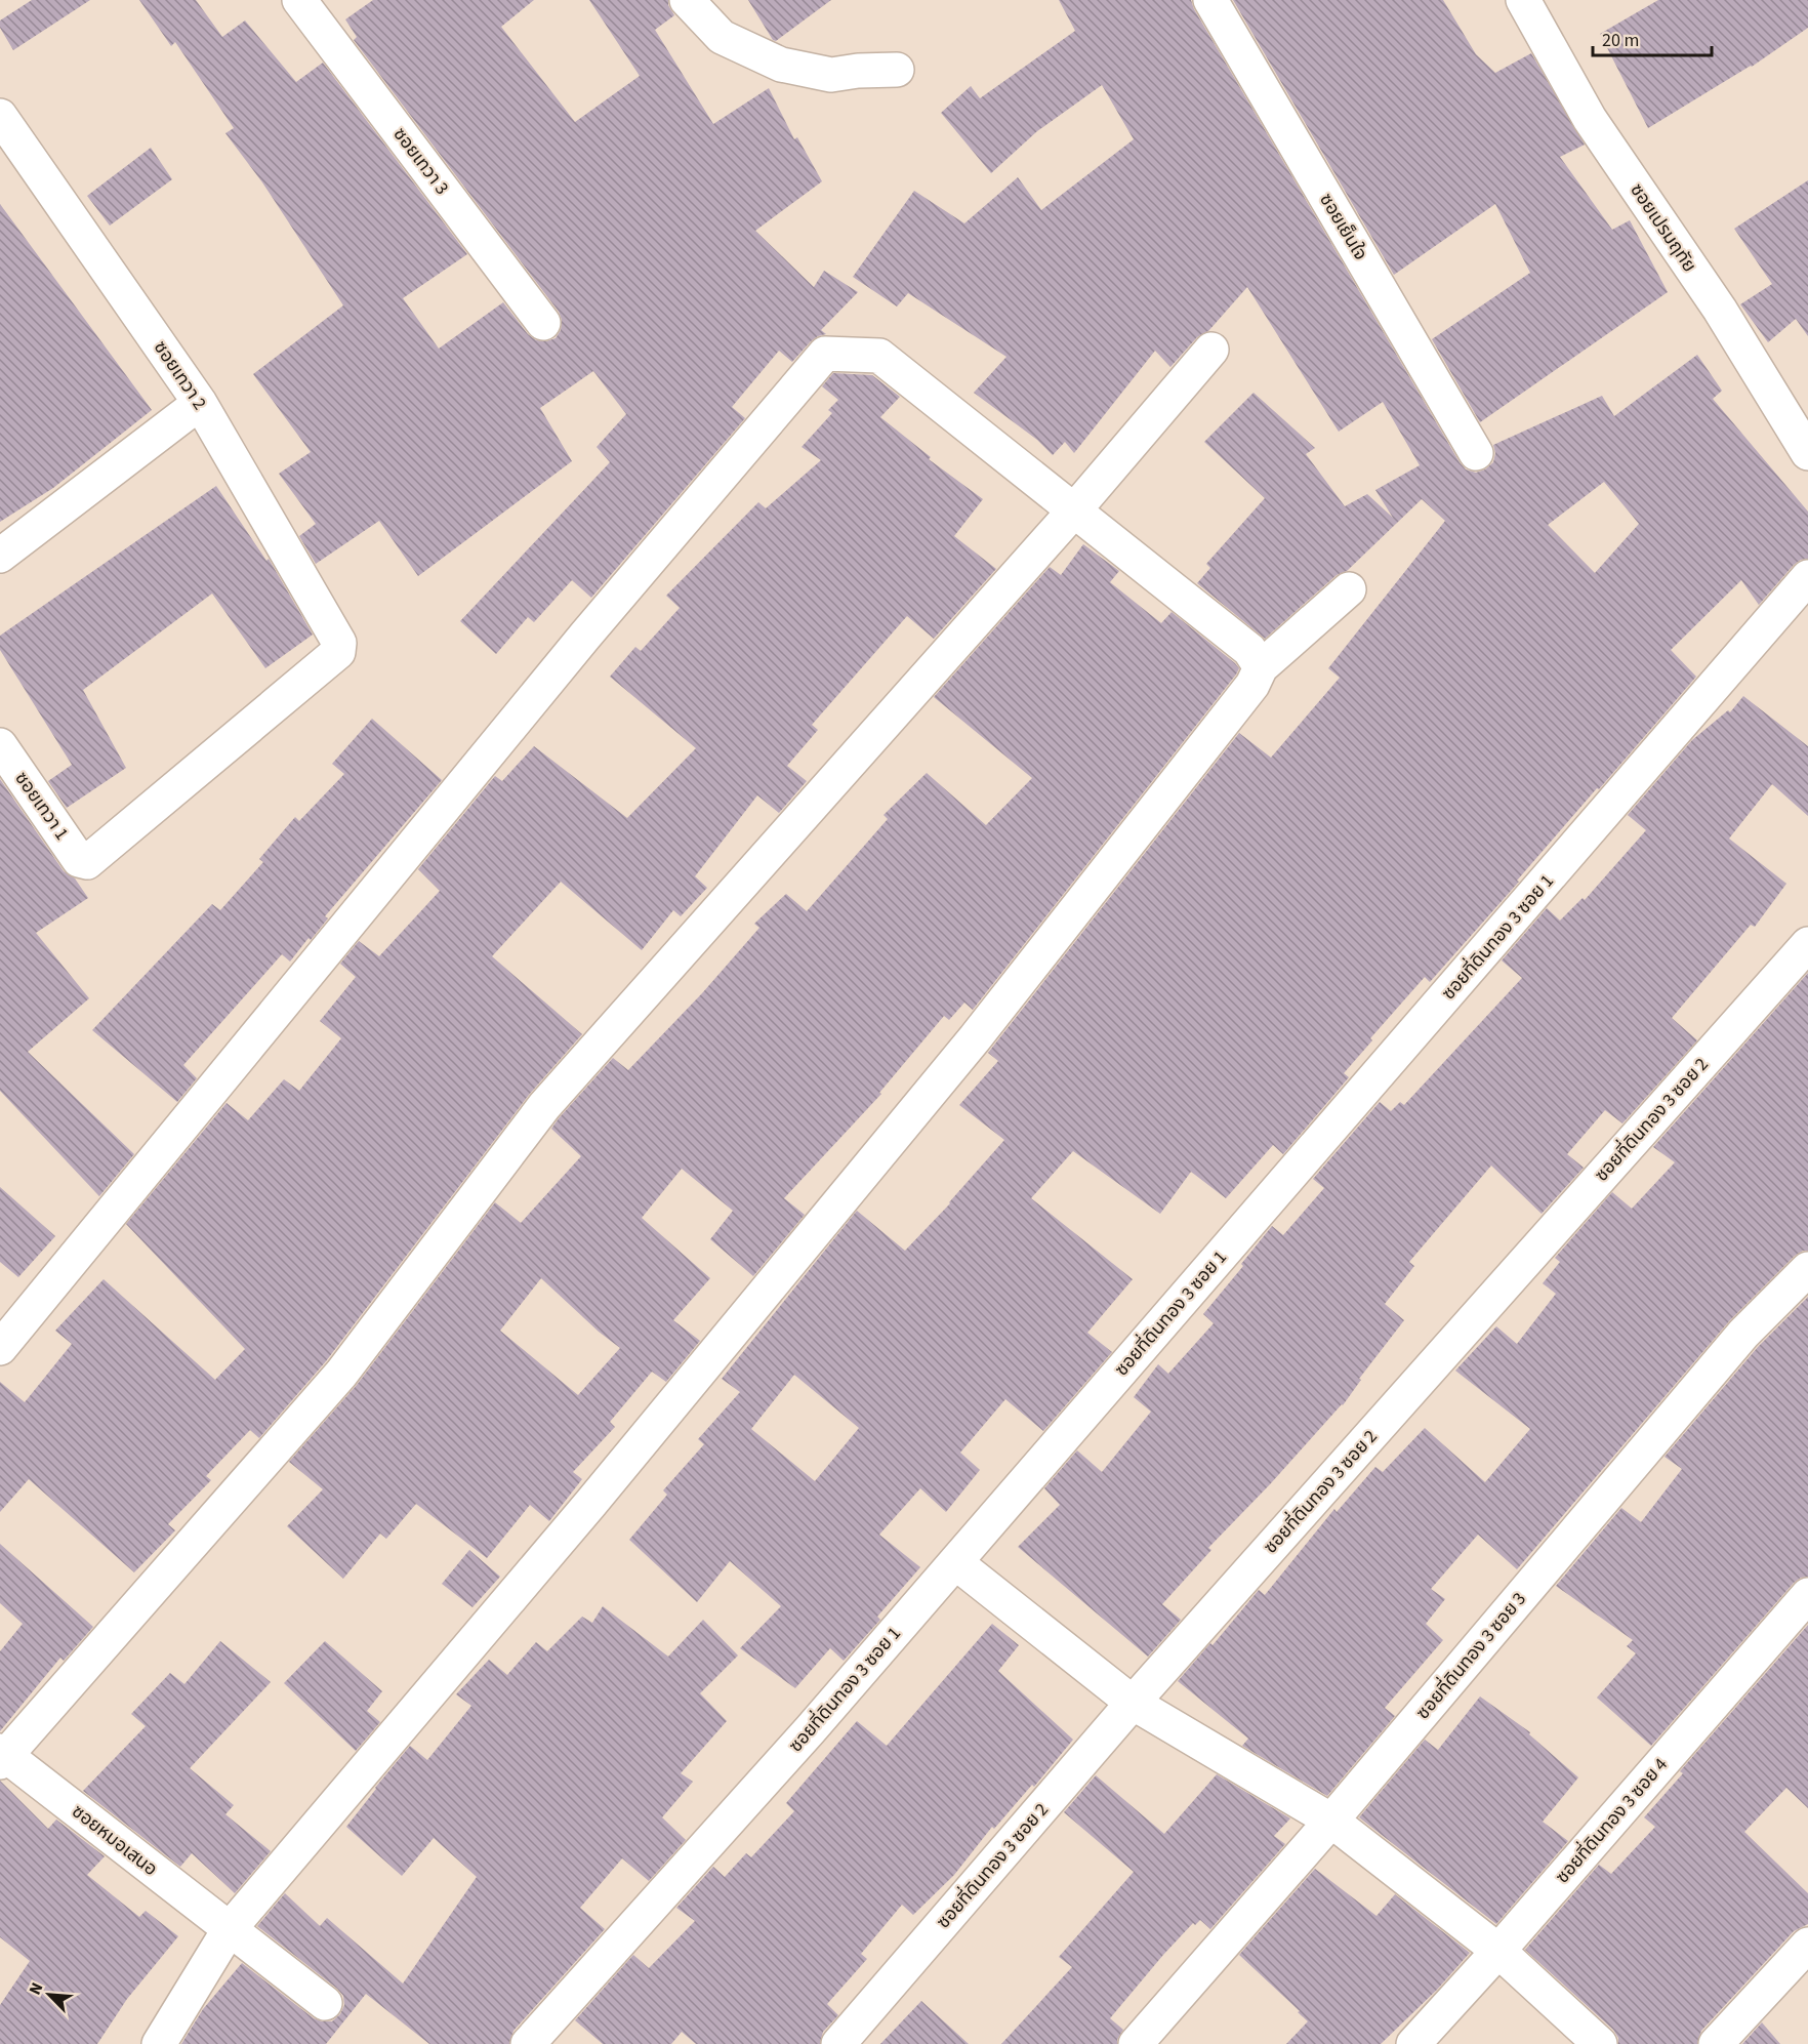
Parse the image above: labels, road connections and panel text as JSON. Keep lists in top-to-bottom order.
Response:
{
  "streets": {
    "street": [
      "ซอยเทวา 3",
      "ซอยเย็นใจ",
      "ซอยเปรมฤทัย",
      "ซอยเทวา 2",
      "ซอยเทวา 1",
      "ซอยที่ดินทอง 3 ซอย 1",
      "ซอยที่ดินทอง 3 ซอย 2",
      "ซอยที่ดินทอง 3 ซอย 3",
      "ซอยที่ดินทอง 3 ซอย 4",
      "ซอยหมอเสนอ"
    ]
  },
  "crossings": [
    ["ซอยเทวา 2", "ซอยเทวา 1"]
  ],
  "scale_bar": "20 m",
  "north": "top left"
}
